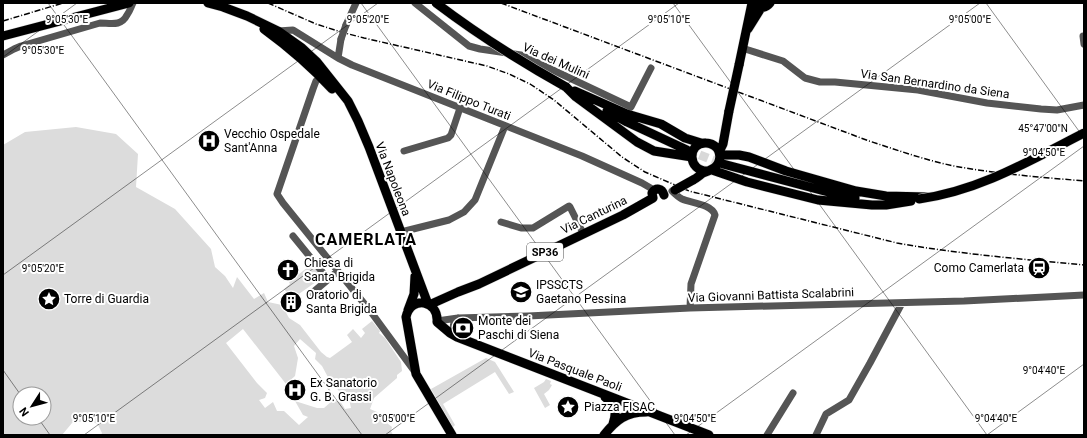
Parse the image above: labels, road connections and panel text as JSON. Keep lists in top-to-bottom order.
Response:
{
  "streets": {
    "main road": [
      "Via Napoleona",
      "Via Canturina",
      "SP36",
      "Via Pasquale Paoli"
    ],
    "street": [
      "Via dei Mulini",
      "Via San Bernardino da Siena",
      "Via Filippo Turati",
      "Via Giovanni Battista Scalabrini"
    ]
  },
  "crossings": [
    ["Via Filippo Turati", "Via Napoleona"],
    ["Via Filippo Turati", "Via Canturina"],
    ["Via Napoleona", "Via Canturina"],
    ["Via Napoleona", "Via Giovanni Battista Scalabrini"],
    ["Via Napoleona", "Via Pasquale Paoli"],
    ["Via Canturina", "Via Giovanni Battista Scalabrini"],
    ["Via Canturina", "Via Pasquale Paoli"],
    ["Via Giovanni Battista Scalabrini", "Via Pasquale Paoli"]
  ],
  "districts": ["CAMERLATA"],
  "places": {
    "hospital": ["Vecchio Ospedale Sant'Anna", "Ex Sanatorio G. B. Grassi"],
    "station": ["Como Camerlata"],
    "church": ["Chiesa di Santa Brigida"],
    "school or university": ["IPSSCTS Gaetano Pessina"],
    "place": ["Torre di Guardia", "Piazza FISAC"],
    "building": ["Oratorio di Santa Brigida"],
    "bank": ["Monte dei Paschi di Siena"]
  },
  "north": "bottom left",
  "coordinates": [
    "9°05'30\"E",
    "9°05'20\"E",
    "9°05'10\"E",
    "9°05'00\"E",
    "45°47'00\"N",
    "9°04'50\"E",
    "9°04'40\"E"
  ]
}
